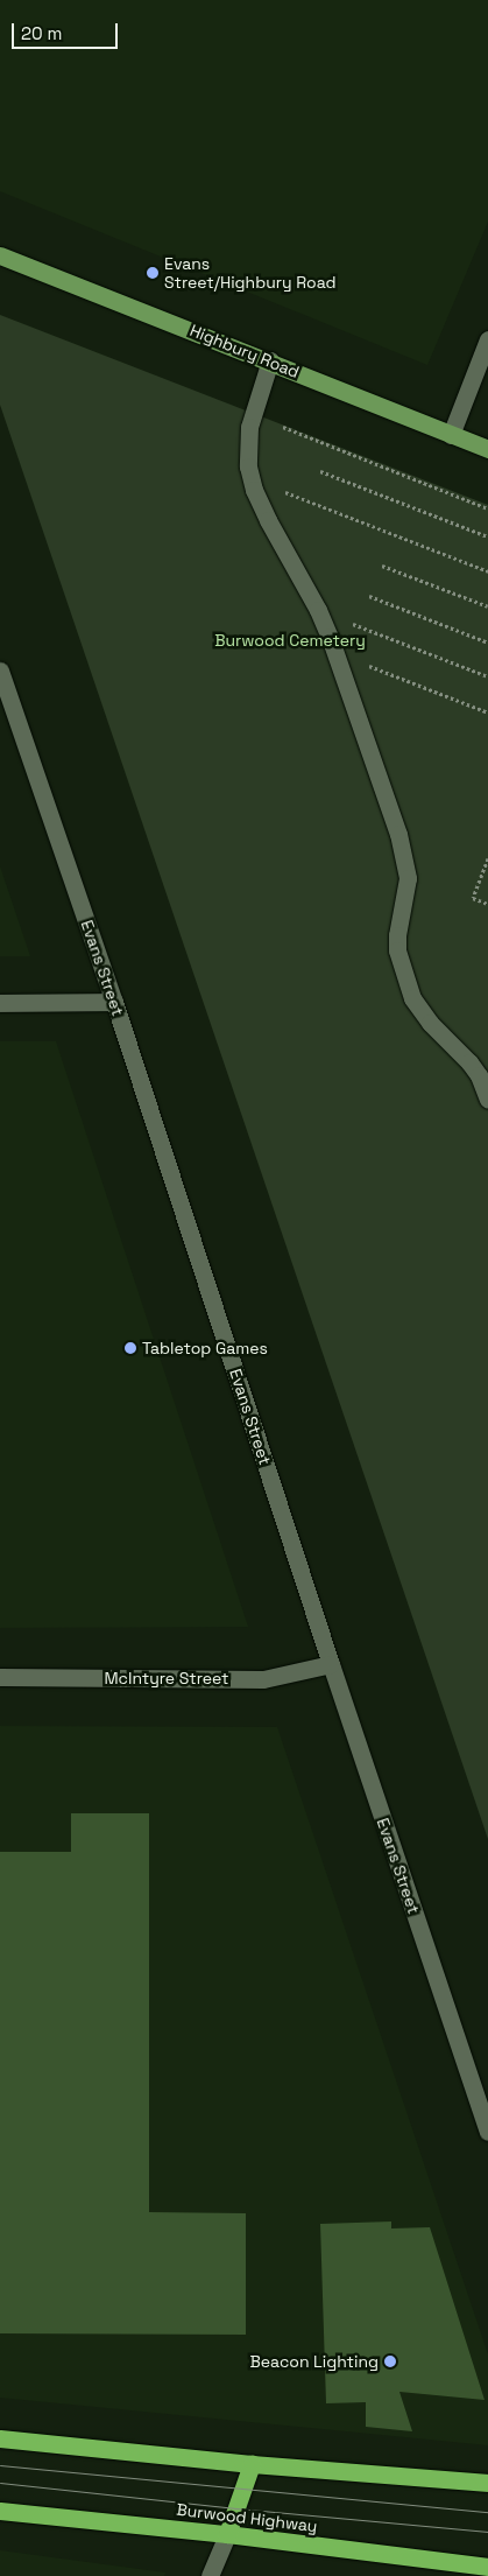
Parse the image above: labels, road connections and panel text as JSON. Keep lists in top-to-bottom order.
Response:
{
  "streets": {
    "highway": ["Burwood Highway"],
    "main road": ["Highbury Road"],
    "street": ["Evans Street", "McIntyre Street"]
  },
  "crossings": [
    ["Evans Street", "McIntyre Street"]
  ],
  "parks": ["Burwood Cemetery"],
  "places": ["Evans Street/Highbury Road", "Tabletop Games", "Beacon Lighting"],
  "scale_bar": "20 m"
}
